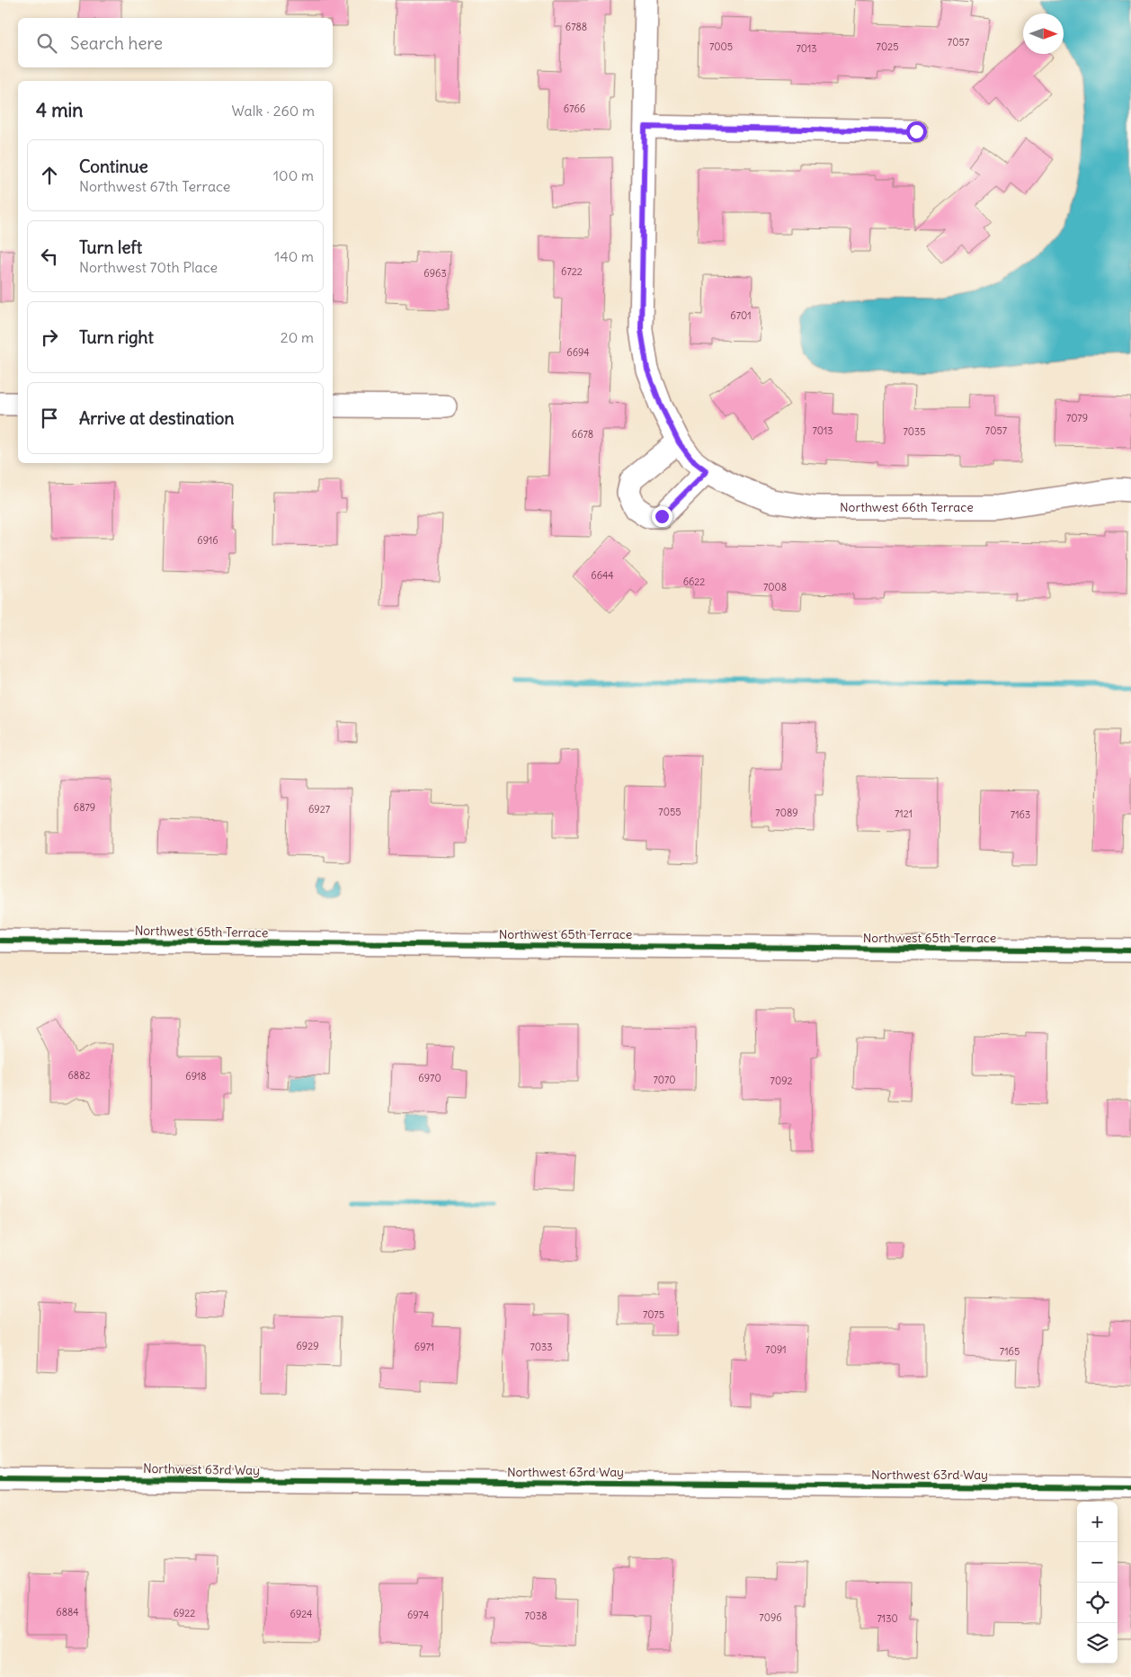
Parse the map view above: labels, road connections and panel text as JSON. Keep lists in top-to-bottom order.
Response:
{
  "streets": {
    "street": ["Northwest 66th Terrace", "Northwest 65th Terrace", "Northwest 63rd Way"]
  },
  "house_numbers": [
    "6788",
    "7057",
    "7005",
    "7025",
    "7013",
    "6766",
    "6722",
    "6963",
    "6701",
    "6694",
    "7079",
    "7013",
    "7057",
    "7035",
    "6678",
    "6916",
    "6644",
    "6622",
    "7008",
    "6879",
    "6927",
    "7055",
    "7089",
    "7121",
    "7163",
    "6882",
    "6918",
    "6970",
    "7070",
    "7092",
    "7075",
    "6929",
    "6971",
    "7033",
    "7091",
    "7165",
    "6884",
    "6922",
    "6924",
    "6974",
    "7038",
    "7096",
    "7130"
  ],
  "north": "right",
  "page": {
    "search": "Search here",
    "heading": ["4 min", "Walk · 260 m"],
    "list": [
      ["Continue", "Northwest 67th Terrace", "100 m"],
      ["Turn left", "Northwest 70th Place", "140 m"],
      ["Turn right", "20 m"],
      "Arrive at destination"
    ],
    "map_buttons": ["+", "−"]
  }
}
